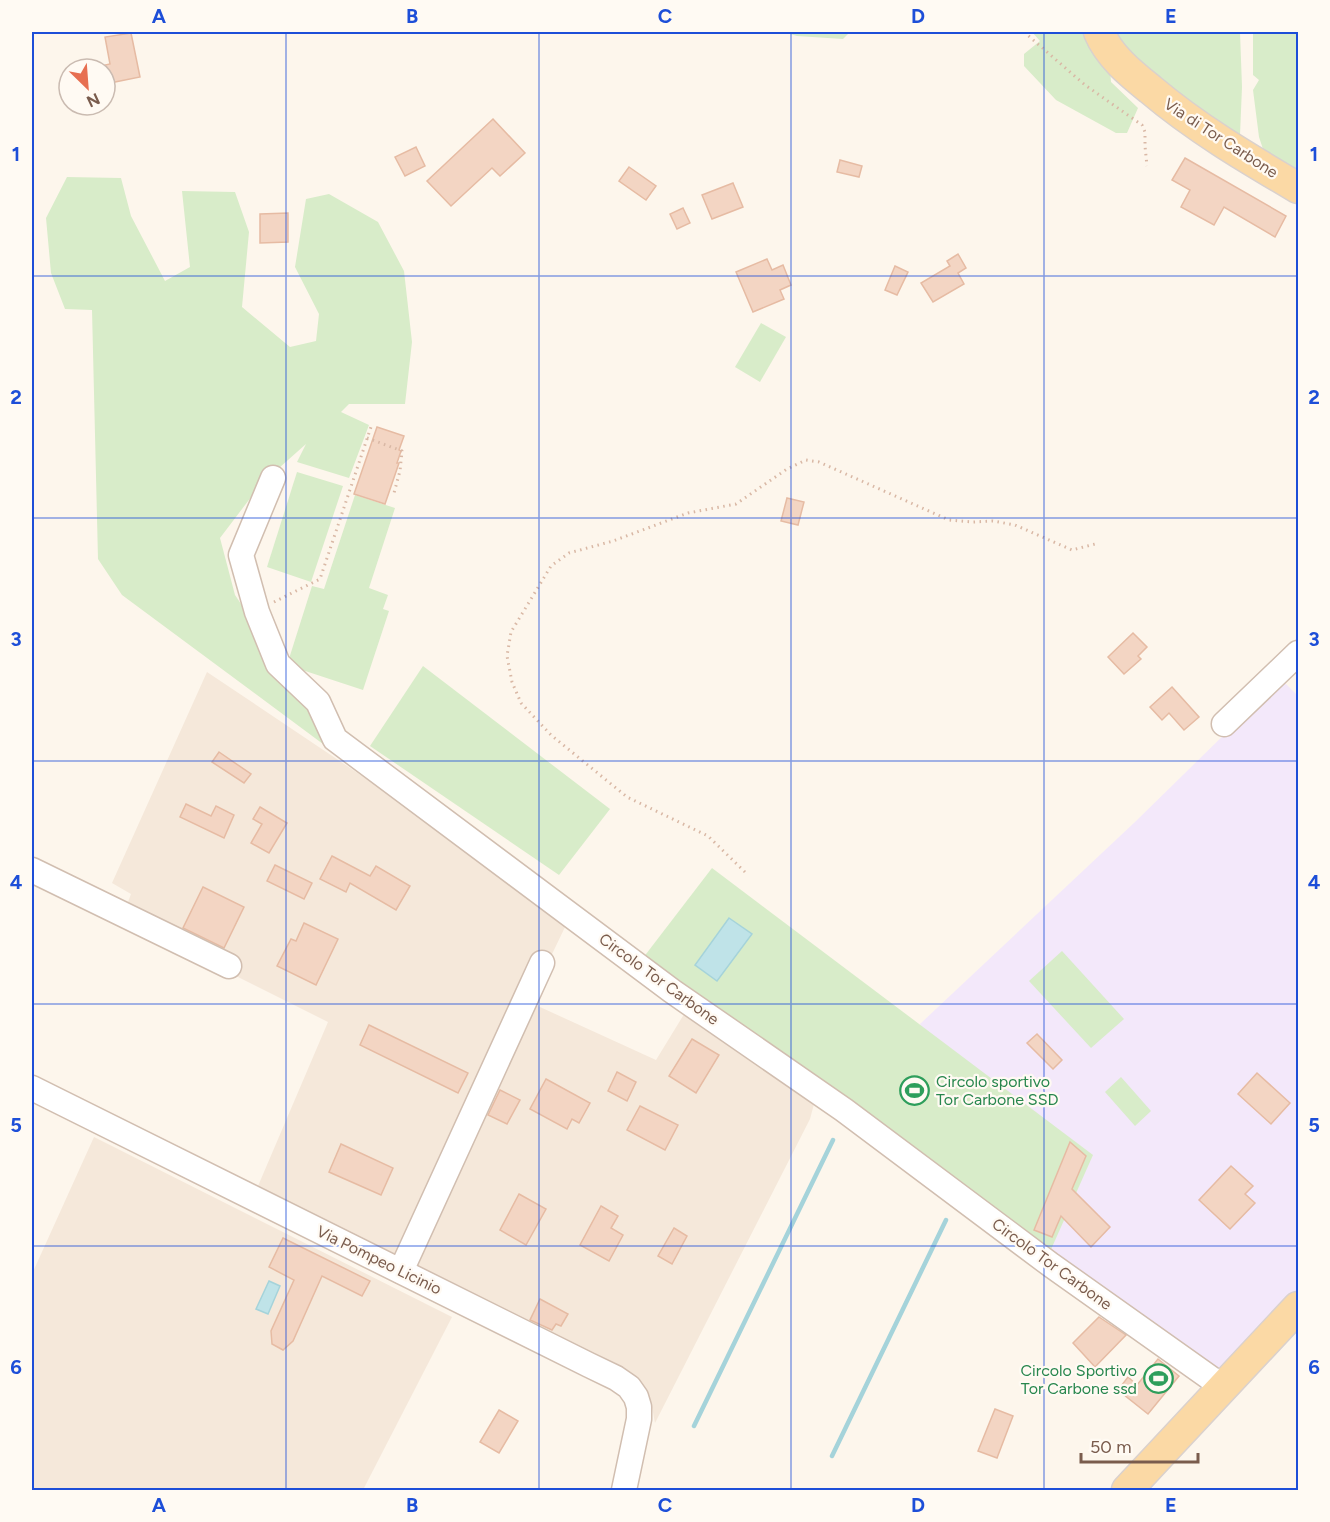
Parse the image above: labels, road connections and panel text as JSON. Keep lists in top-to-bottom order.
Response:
{
  "streets": {
    "main road": ["Via di Tor Carbone"],
    "street": ["Circolo Tor Carbone", "Via Pompeo Licinio"]
  },
  "places": {
    "sports": ["Circolo sportivo Tor Carbone SSD", "Circolo Sportivo Tor Carbone ssd"]
  },
  "scale_bar": "50 m",
  "north": "bottom right",
  "grid": {
    "columns": [
      "A",
      "B",
      "C",
      "D",
      "E"
    ],
    "rows": [
      "1",
      "2",
      "3",
      "4",
      "5",
      "6"
    ]
  }
}
